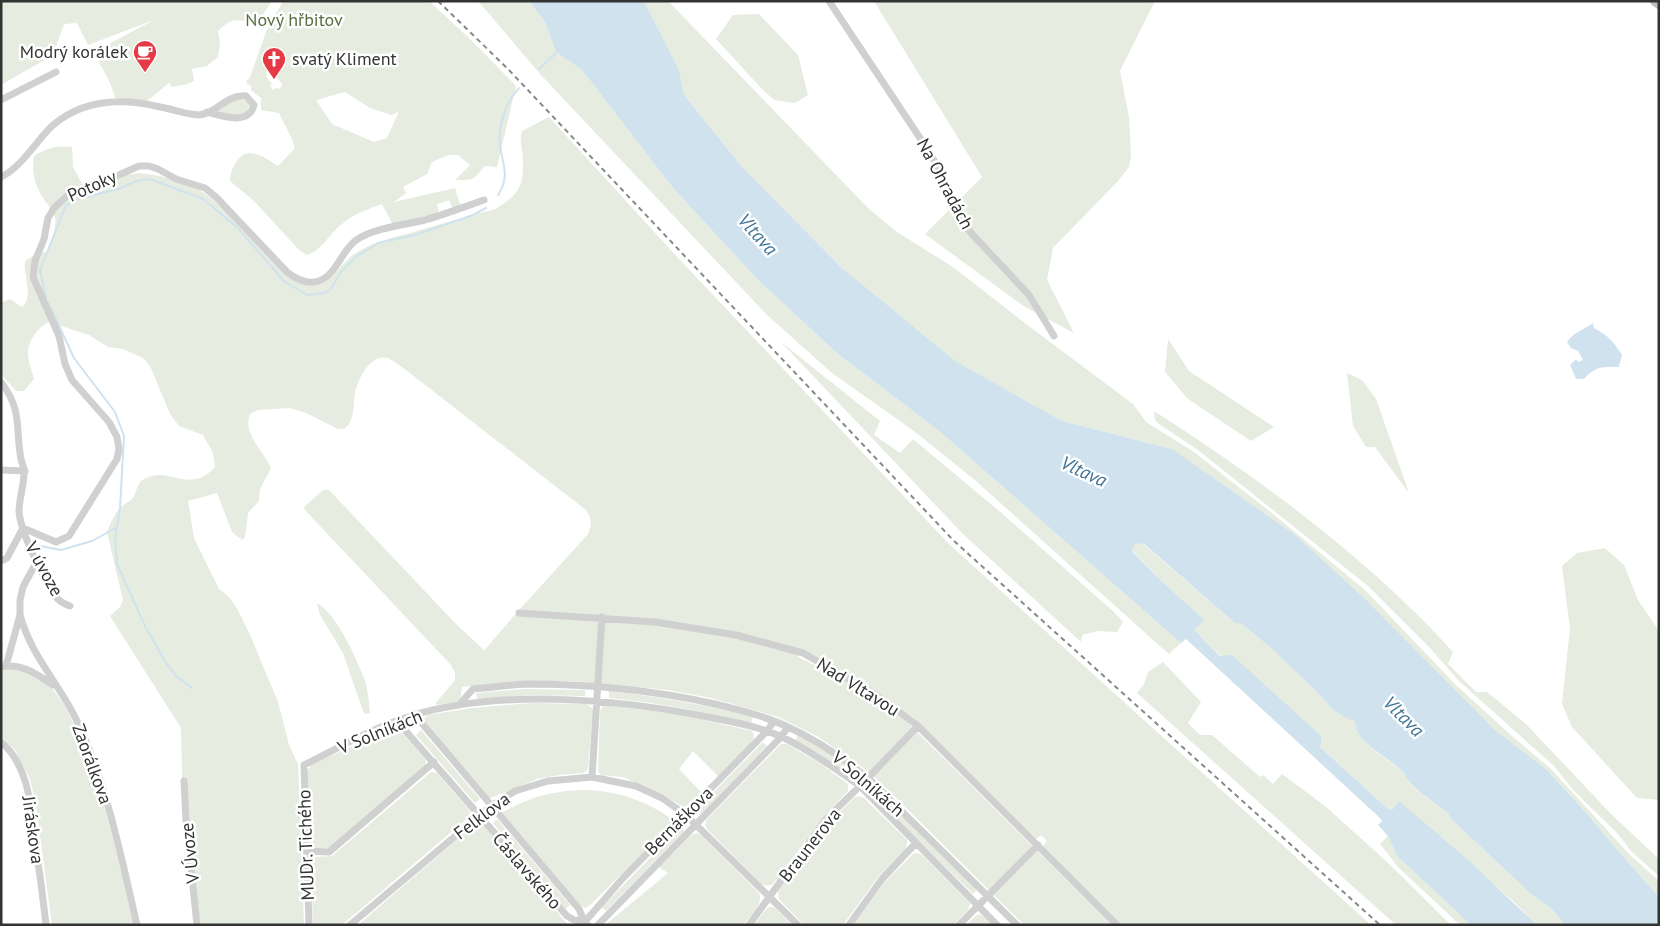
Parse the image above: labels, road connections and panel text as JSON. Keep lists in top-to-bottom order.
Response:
{
  "streets": {
    "street": [
      "Na Ohradách",
      "Potoky",
      "V úvoze",
      "Nad Vltavou",
      "V Solníkách",
      "Zaorálkova",
      "Felklova",
      "Bernáškova",
      "Jiráskova",
      "MUDr. Tichého",
      "Braunerova",
      "V Úvoze",
      "Čáslavského"
    ]
  },
  "crossings": [
    ["Potoky", "V úvoze"],
    ["Nad Vltavou", "Braunerova"],
    ["V Solníkách", "Bernáškova"],
    ["V Solníkách", "MUDr. Tichého"],
    ["V Solníkách", "Braunerova"],
    ["V Solníkách", "Čáslavského"],
    ["Felklova", "Bernáškova"],
    ["Felklova", "Braunerova"],
    ["Felklova", "Čáslavského"],
    ["Bernáškova", "Čáslavského"]
  ],
  "water": ["Vltava"],
  "parks": ["Nový hřbitov"],
  "places": {
    "cafe": ["Modrý korálek"],
    "church": ["svatý Kliment"]
  }
}
